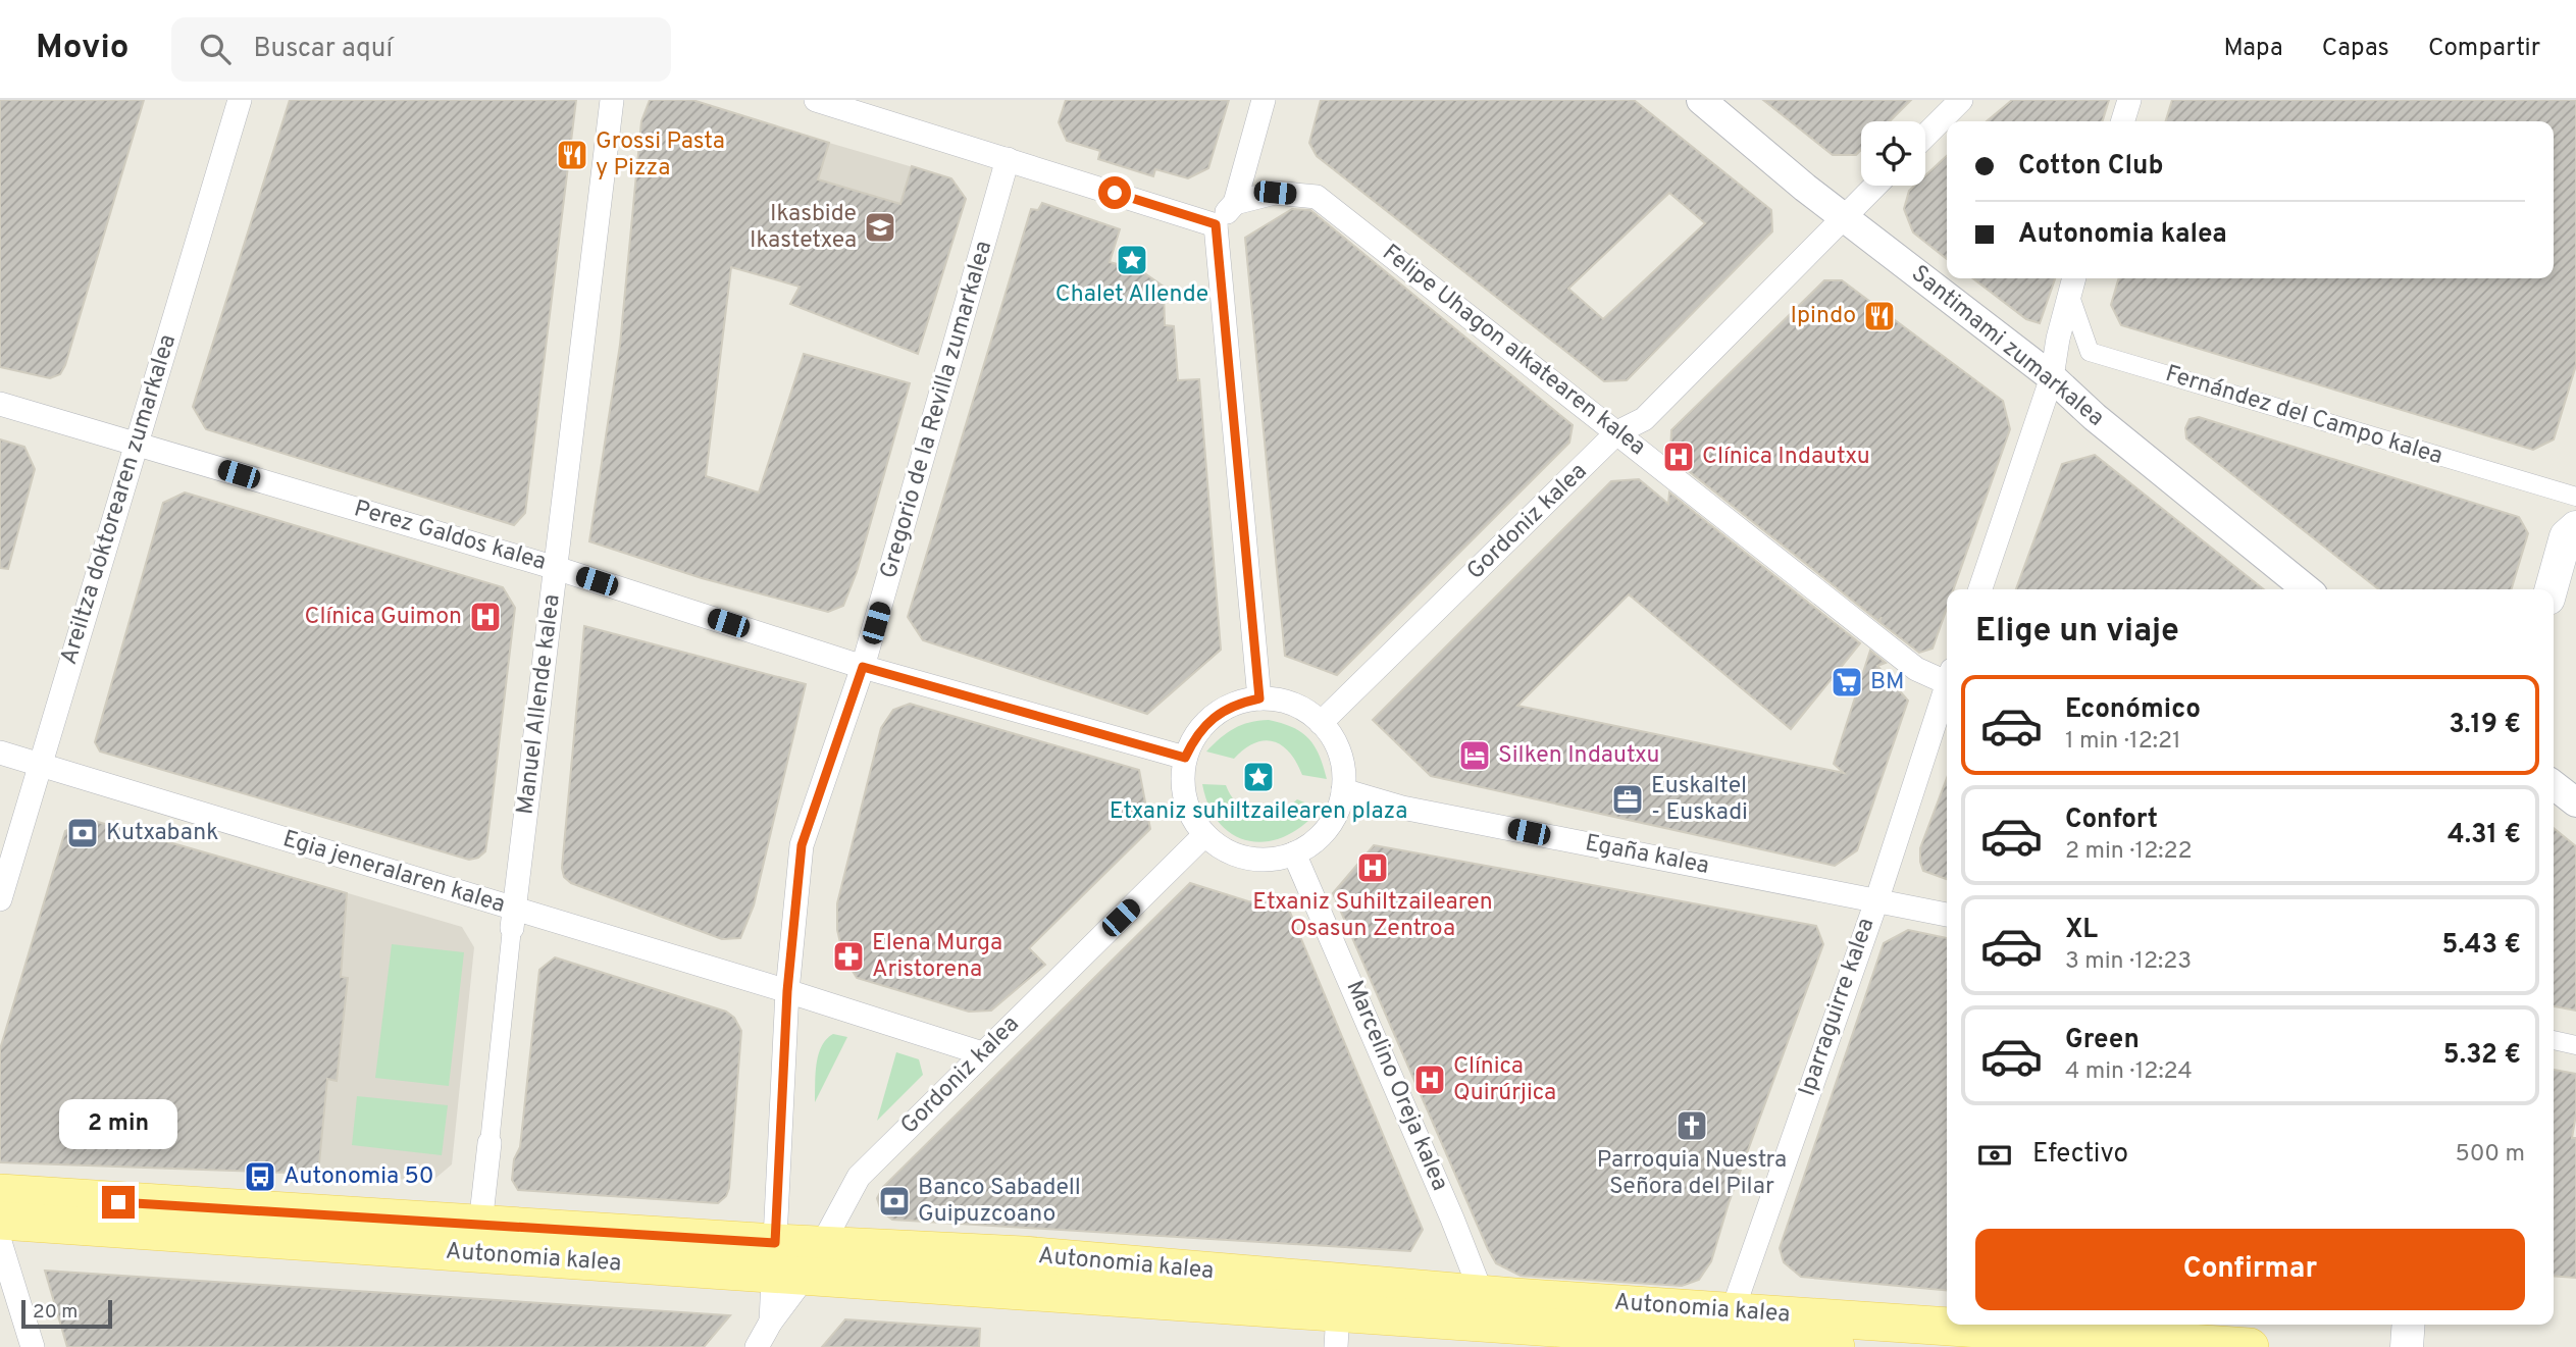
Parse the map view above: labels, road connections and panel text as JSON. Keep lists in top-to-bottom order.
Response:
{
  "streets": {
    "main road": ["Autonomia kalea"],
    "street": [
      "Santimami zumarkalea",
      "Felipe Uhagon alkatearen kalea",
      "Gregorio de la Revilla zumarkalea",
      "Fernández del Campo kalea",
      "Areiltza doktorearen zumarkalea",
      "Gordoniz kalea",
      "Perez Galdos kalea",
      "Manuel Allende kalea",
      "Egaña kalea",
      "Egia jeneralaren kalea",
      "Iparraguirre kalea",
      "Marcelino Oreja kalea"
    ]
  },
  "crossings": [
    ["Santimami zumarkalea", "Gordoniz kalea"],
    ["Felipe Uhagon alkatearen kalea", "Gordoniz kalea"],
    ["Gregorio de la Revilla zumarkalea", "Gordoniz kalea"],
    ["Gregorio de la Revilla zumarkalea", "Perez Galdos kalea"],
    ["Gregorio de la Revilla zumarkalea", "Egia jeneralaren kalea"],
    ["Gregorio de la Revilla zumarkalea", "Autonomia kalea"],
    ["Areiltza doktorearen zumarkalea", "Perez Galdos kalea"],
    ["Areiltza doktorearen zumarkalea", "Egia jeneralaren kalea"],
    ["Gordoniz kalea", "Perez Galdos kalea"],
    ["Gordoniz kalea", "Egaña kalea"],
    ["Gordoniz kalea", "Egia jeneralaren kalea"],
    ["Gordoniz kalea", "Marcelino Oreja kalea"],
    ["Gordoniz kalea", "Autonomia kalea"],
    ["Perez Galdos kalea", "Manuel Allende kalea"],
    ["Perez Galdos kalea", "Egaña kalea"],
    ["Perez Galdos kalea", "Marcelino Oreja kalea"],
    ["Manuel Allende kalea", "Egia jeneralaren kalea"],
    ["Manuel Allende kalea", "Autonomia kalea"],
    ["Egaña kalea", "Iparraguirre kalea"],
    ["Egaña kalea", "Marcelino Oreja kalea"],
    ["Iparraguirre kalea", "Autonomia kalea"],
    ["Marcelino Oreja kalea", "Autonomia kalea"]
  ],
  "places": {
    "restaurant": ["Grossi Pasta y Pizza", "Ipindo"],
    "school or university": ["Ikasbide Ikastetxea"],
    "place": ["Chalet Allende", "Etxaniz suhiltzailearen plaza"],
    "hospital": [
      "Clínica Indautxu",
      "Clínica Guimon",
      "Etxaniz Suhiltzailearen Osasun Zentroa",
      "Clínica Quirúrjica"
    ],
    "supermarket": ["BM"],
    "hotel": ["Silken Indautxu"],
    "office": ["Euskaltel - Euskadi"],
    "bank": ["Kutxabank", "Banco Sabadell Guipuzcoano"],
    "pharmacy": ["Elena Murga Aristorena"],
    "church": ["Parroquia Nuestra Señora del Pilar"],
    "bus stop": ["Autonomia 50"]
  },
  "scale_bar": "20 m",
  "page": {
    "header": "Movio",
    "search": "Buscar aquí",
    "nav": ["Mapa", "Capas", "Compartir"],
    "banner": ["Cotton Club", "Autonomia kalea"],
    "heading": "Elige un viaje",
    "list": [
      {
        "name": "Económico",
        "note": "1 min · 12:21",
        "value": "3.19 €"
      },
      {
        "name": "Confort",
        "note": "2 min · 12:22",
        "value": "4.31 €"
      },
      {
        "name": "XL",
        "note": "3 min · 12:23",
        "value": "5.43 €"
      },
      {
        "name": "Green",
        "note": "4 min · 12:24",
        "value": "5.32 €"
      }
    ],
    "bubble": "2 min",
    "pay": ["Efectivo", "500 m"],
    "buttons": "Confirmar",
    "scale": "20 m"
  }
}
